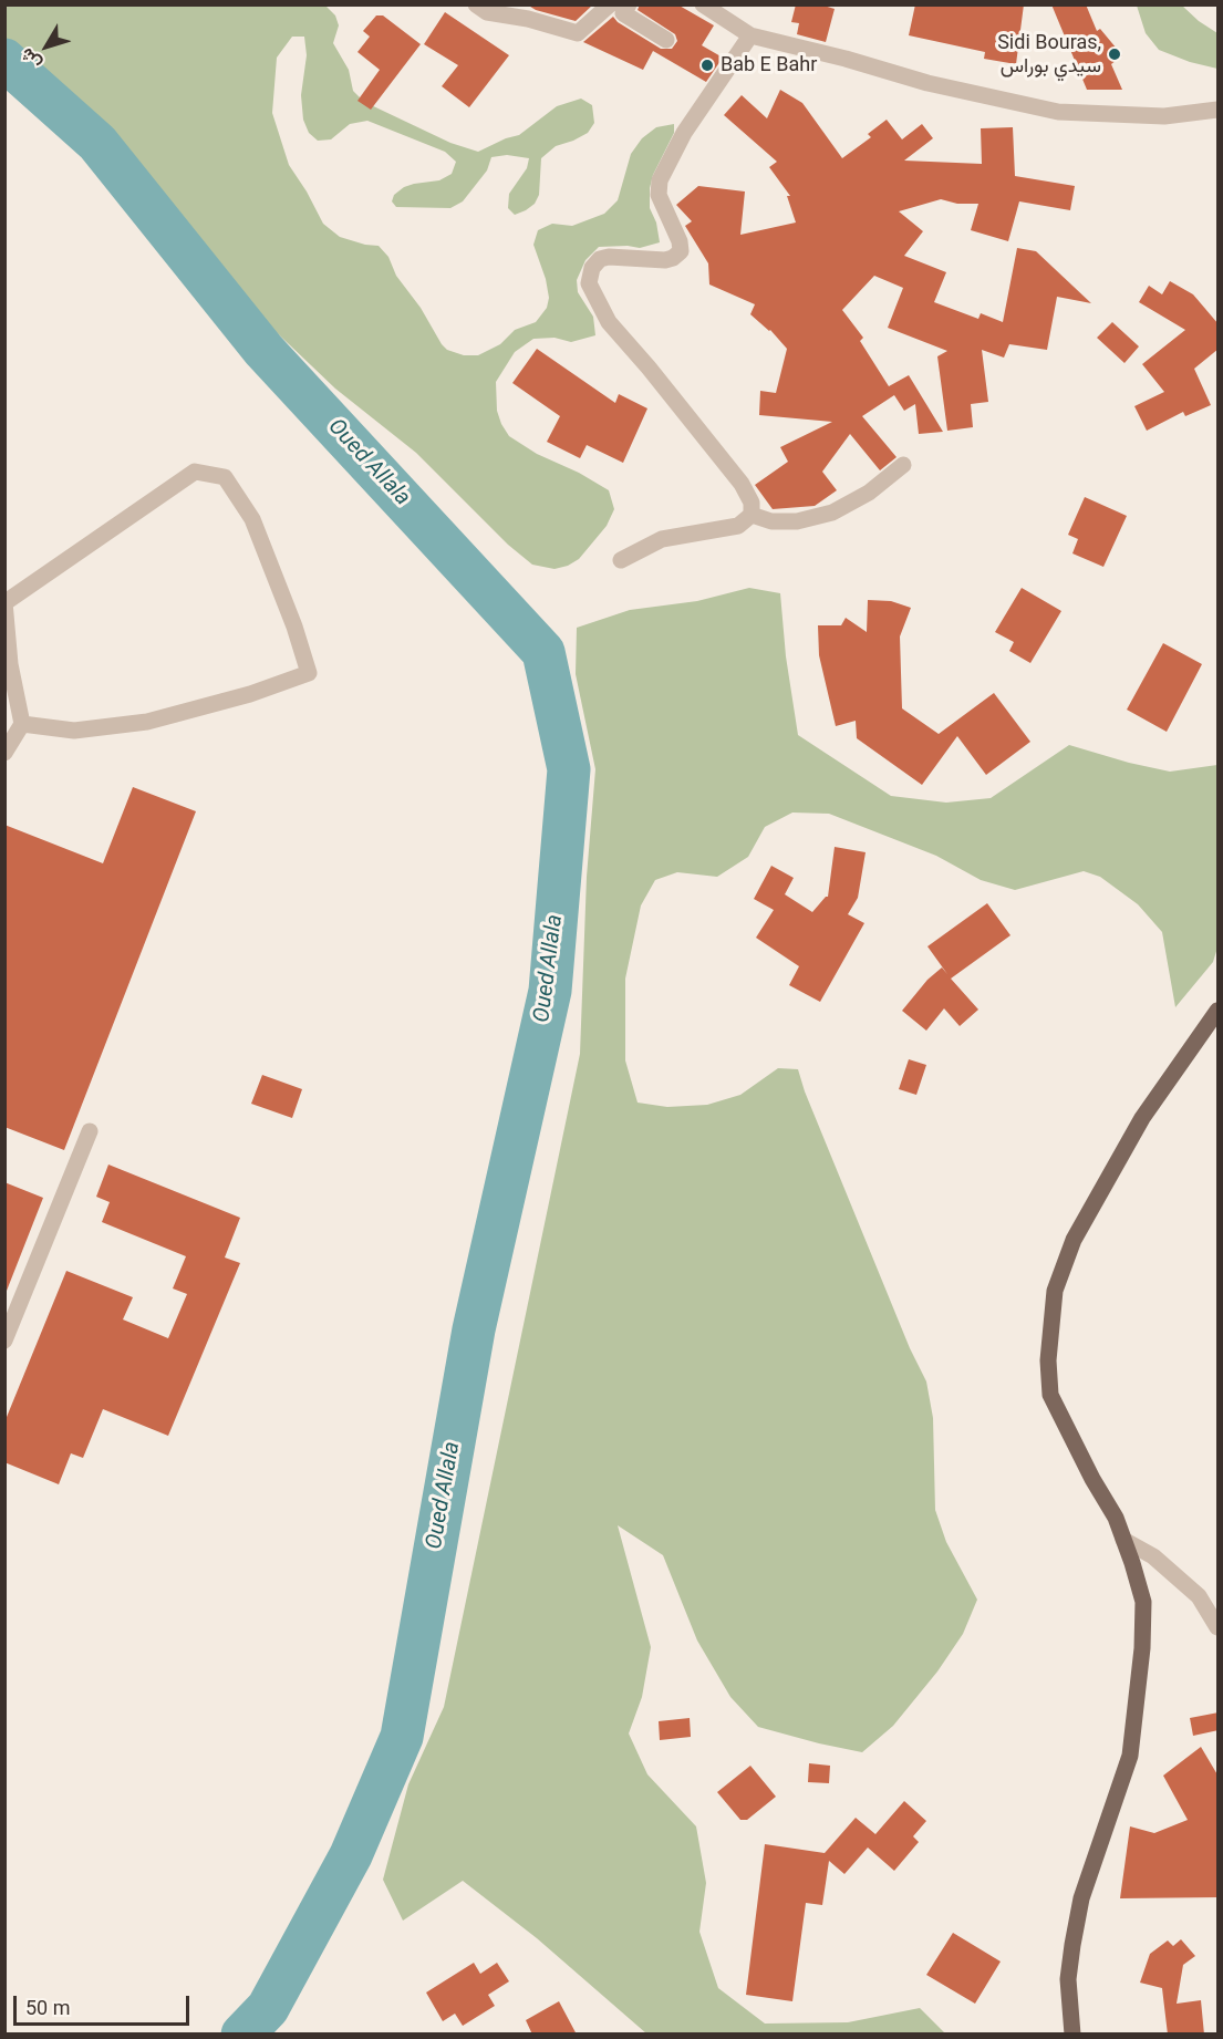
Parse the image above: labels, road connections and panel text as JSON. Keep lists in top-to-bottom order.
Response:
{
  "water": ["Oued Allala"],
  "places": ["Sidi Bouras, سيدي بوراس", "Bab E Bahr"],
  "scale_bar": "50 m",
  "north": "bottom left"
}
